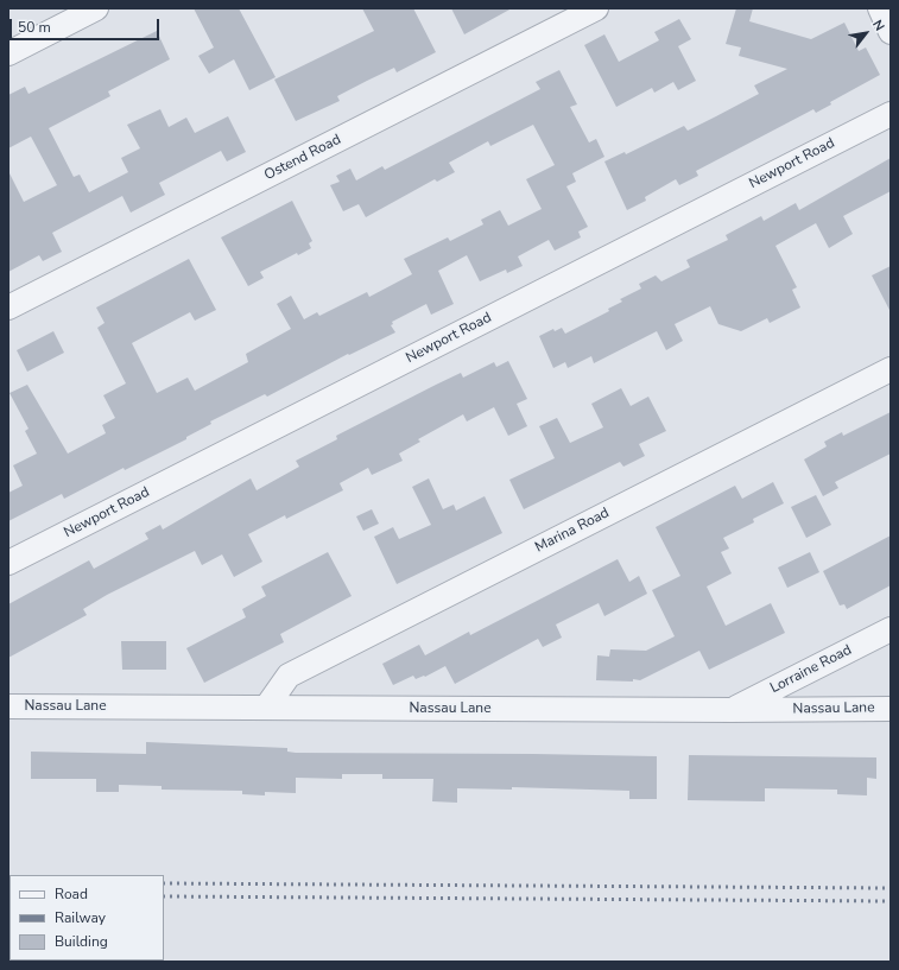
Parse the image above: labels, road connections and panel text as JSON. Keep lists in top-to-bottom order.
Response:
{
  "streets": {
    "street": [
      "Ostend Road",
      "Newport Road",
      "Marina Road",
      "Lorraine Road",
      "Nassau Lane"
    ]
  },
  "crossings": [
    ["Marina Road", "Nassau Lane"],
    ["Lorraine Road", "Nassau Lane"]
  ],
  "legend": ["Road", "Railway", "Building"],
  "scale_bar": "50 m",
  "north": "top right"
}
